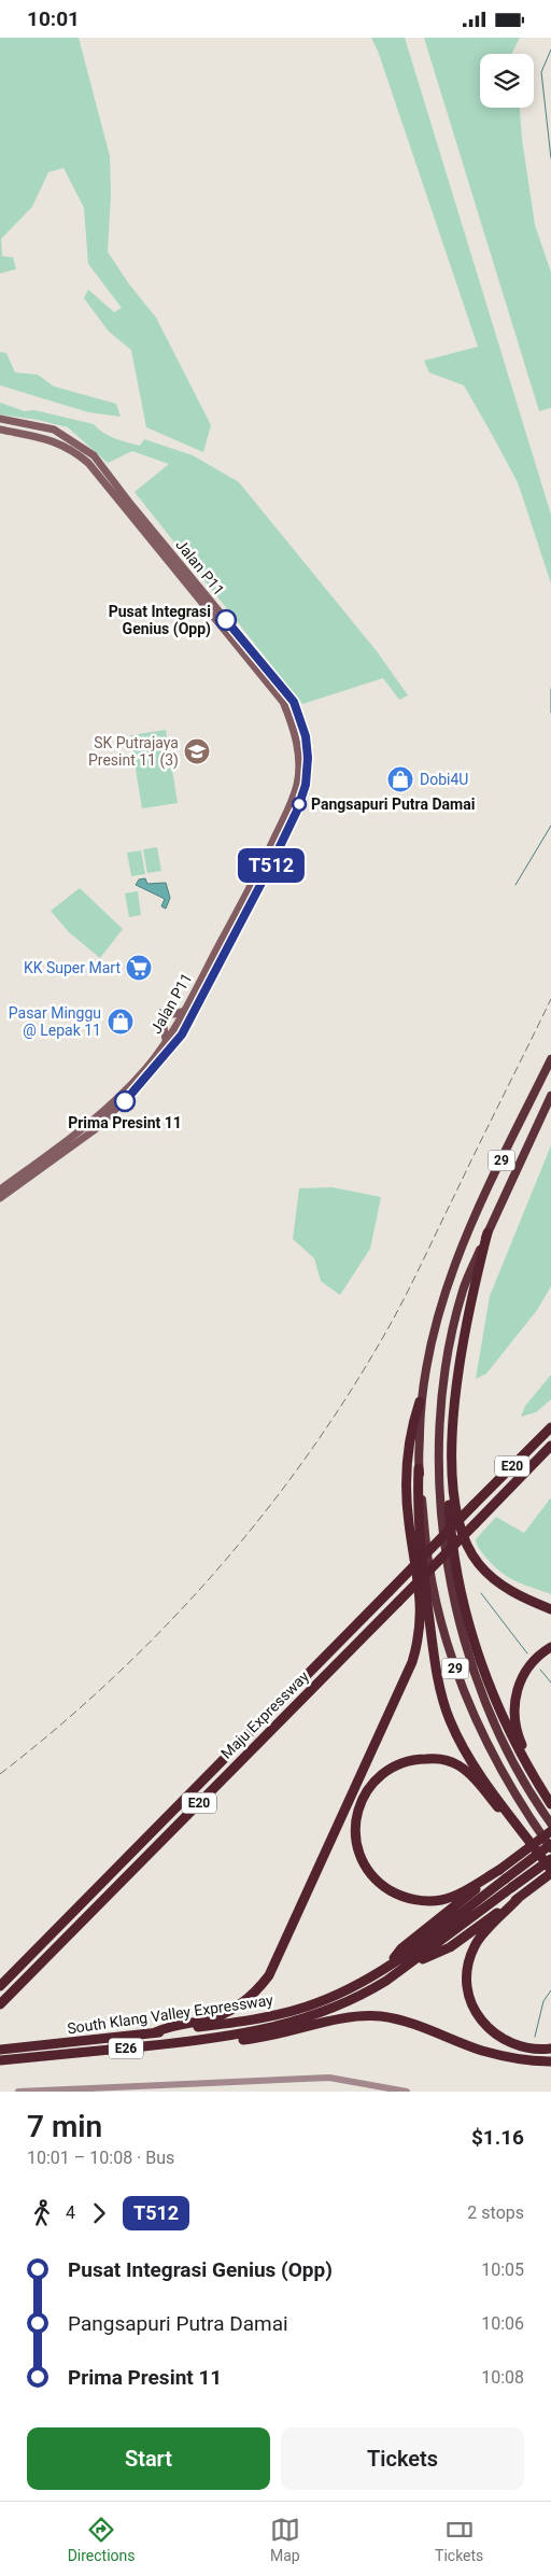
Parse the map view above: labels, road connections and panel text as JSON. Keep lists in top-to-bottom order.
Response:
{
  "streets": {
    "highway": [
      "29",
      "E20",
      "Maju Expressway",
      "South Klang Valley Expressway",
      "E26"
    ],
    "main road": ["Jalan P11"]
  },
  "crossings": [
    ["29", "South Klang Valley Expressway"]
  ],
  "places": {
    "other": ["Pusat Integrasi Genius (Opp)", "Pangsapuri Putra Damai", "Prima Presint 11"],
    "school or university": ["SK Putrajaya Presint 11 (3)"],
    "shop": ["Dobi4U", "Pasar Minggu @ Lepak 11"],
    "supermarket": ["KK Super Mart"]
  },
  "lines": ["bus line T512"],
  "page": {
    "status": "10:01",
    "on_map": "T512",
    "heading": ["7 min", "10:01 – 10:08 · Bus", "$1.16"],
    "legs": ["4", "T512", "2 stops"],
    "list": [
      {
        "name": "Pusat Integrasi Genius (Opp)",
        "value": "10:05"
      },
      {
        "name": "Pangsapuri Putra Damai",
        "value": "10:06"
      },
      {
        "name": "Prima Presint 11",
        "value": "10:08"
      }
    ],
    "buttons": ["Start", "Tickets"],
    "tabs": ["Directions", "Map", "Tickets"]
  }
}
